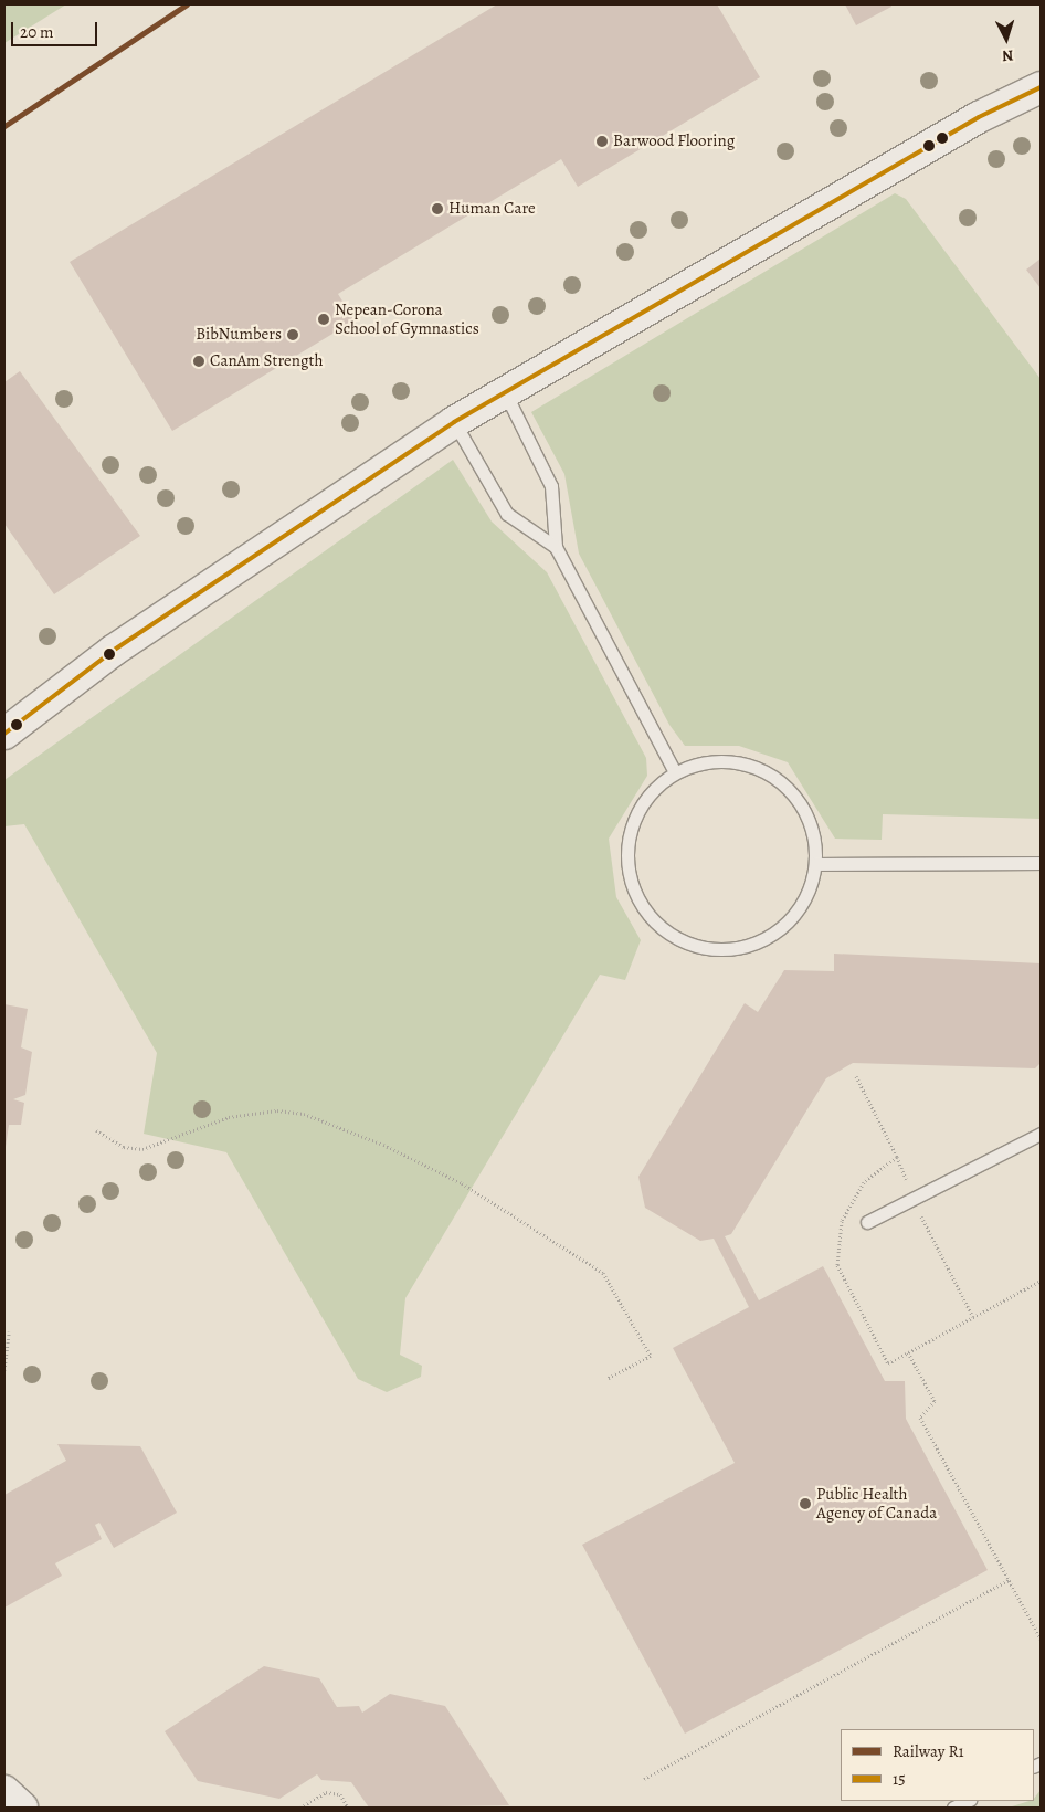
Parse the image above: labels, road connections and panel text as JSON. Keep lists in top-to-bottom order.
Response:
{
  "places": [
    "Barwood Flooring",
    "Human Care",
    "Nepean-Corona School of Gymnastics",
    "BibNumbers",
    "CanAm Strength",
    "Public Health Agency of Canada"
  ],
  "lines": ["rail line R1", "transit line 15"],
  "legend": ["Railway R1", "15"],
  "scale_bar": "20 m",
  "north": "bottom"
}
